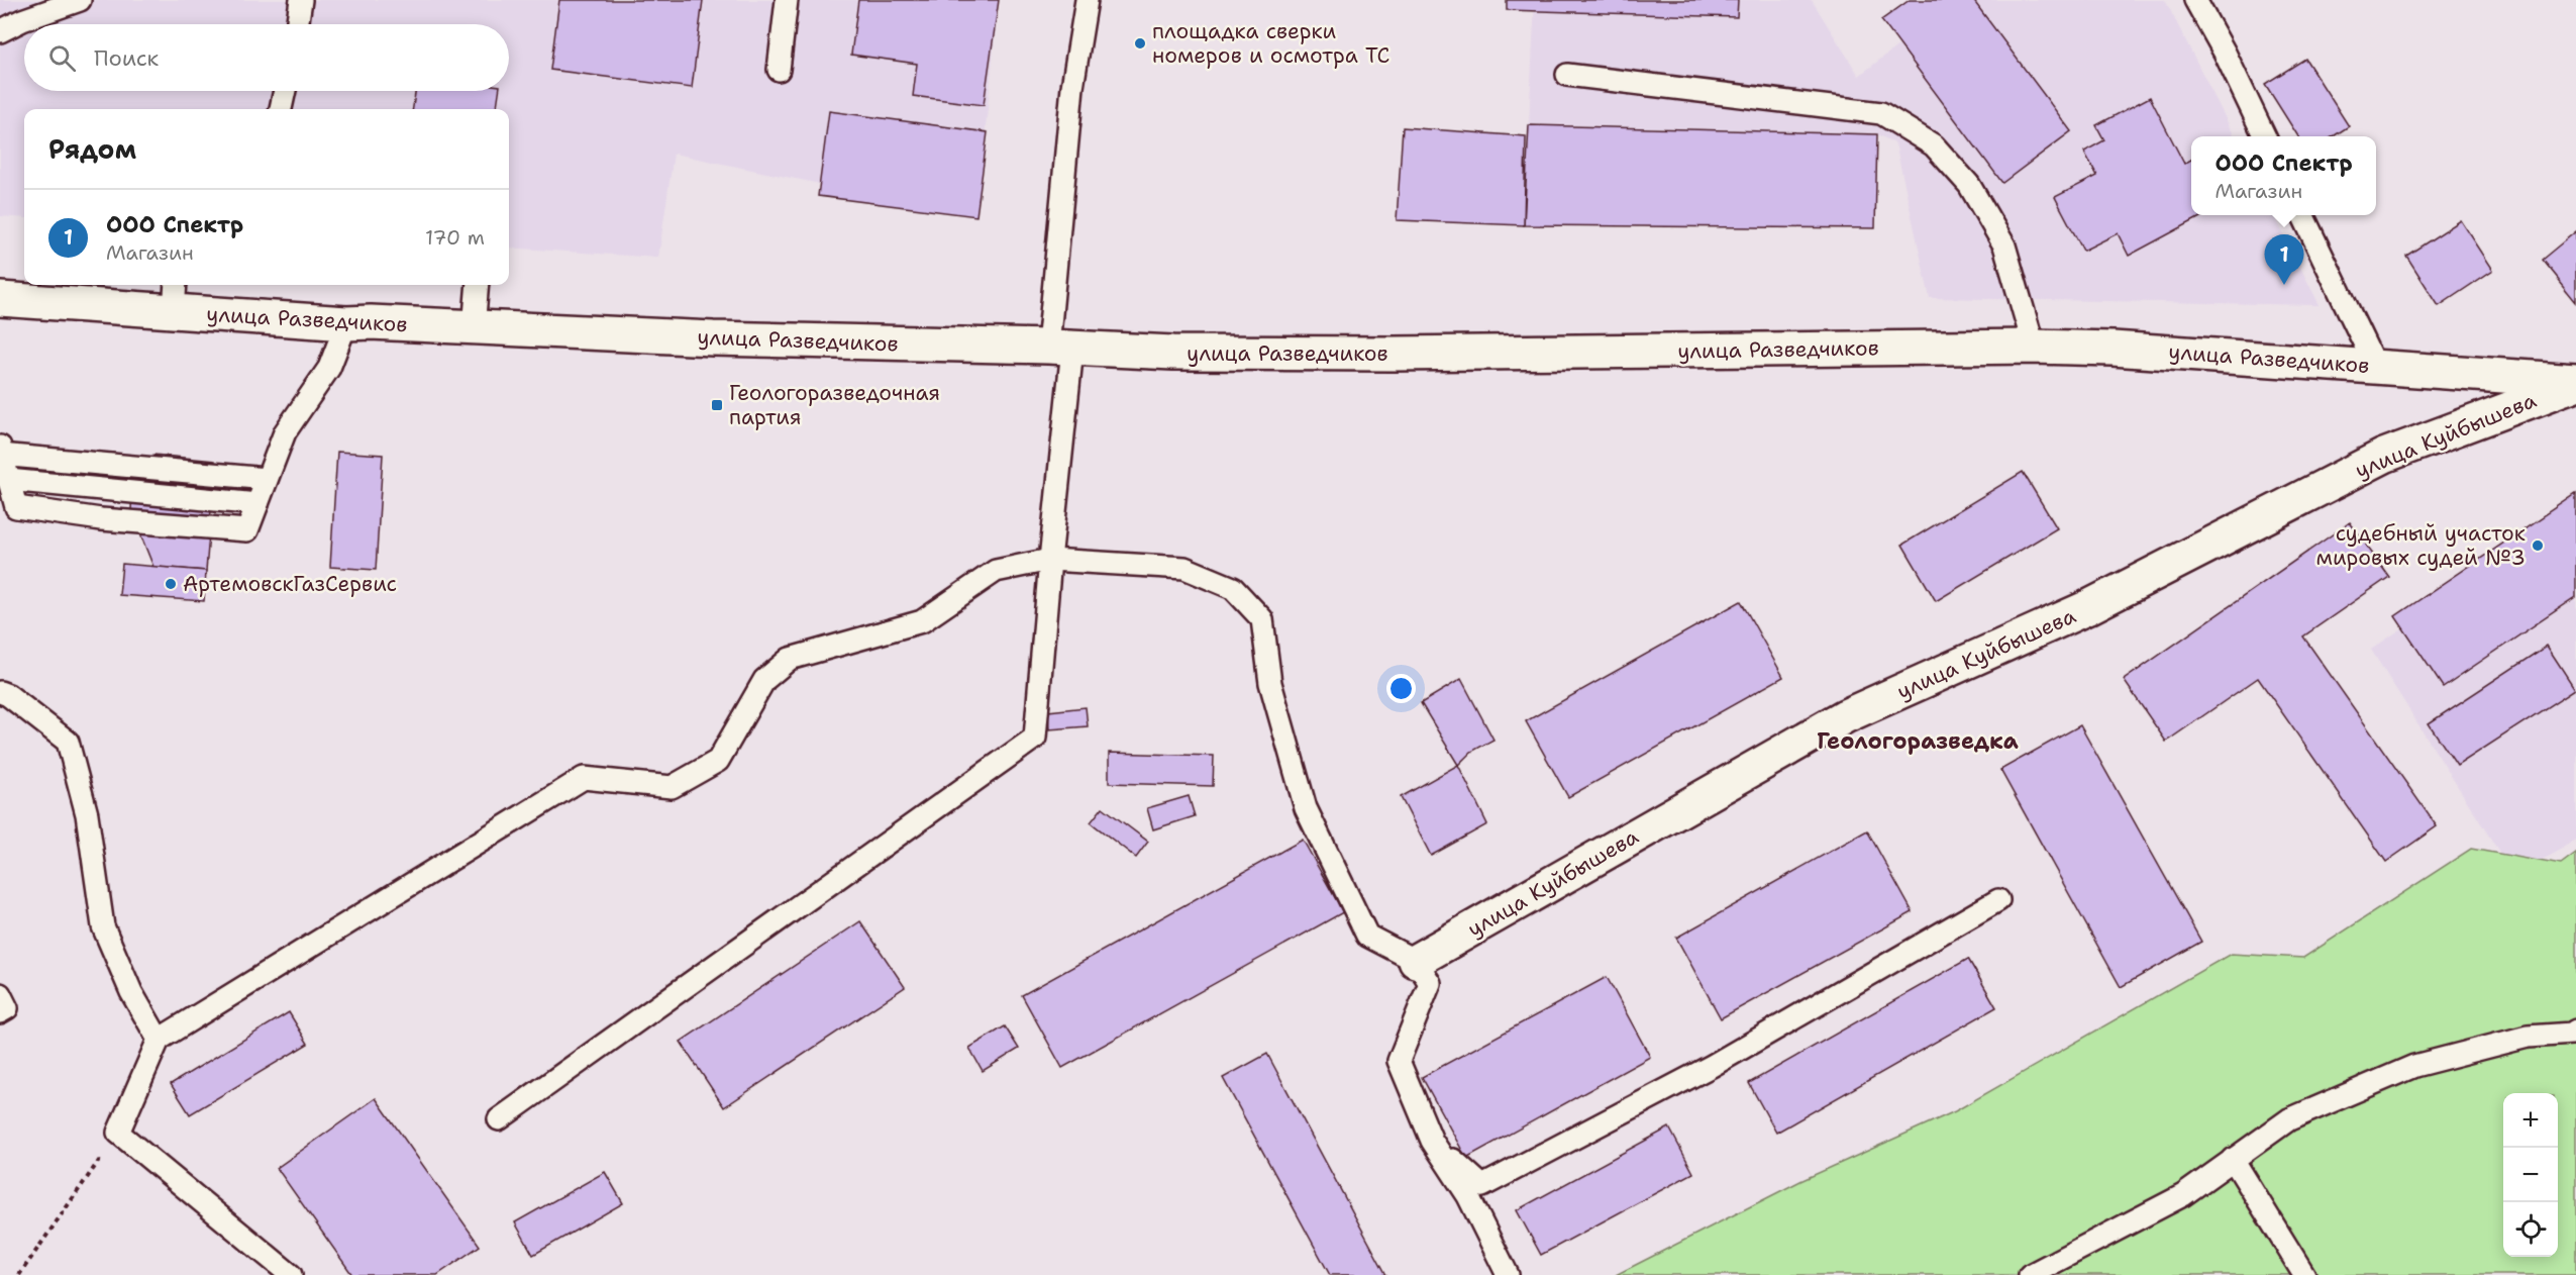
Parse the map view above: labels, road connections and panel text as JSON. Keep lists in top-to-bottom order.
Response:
{
  "streets": {
    "main road": ["улица Разведчиков", "улица Куйбышева"]
  },
  "crossings": [
    ["улица Разведчиков", "улица Куйбышева"]
  ],
  "districts": ["Геологоразведка"],
  "places": {
    "other": ["площадка сверки номеров и осмотра ТС", "судебный участок мировых судей №3", "АртемовскГазСервис"],
    "transit": ["Геологоразведочная партия"]
  },
  "page": {
    "search": "Поиск",
    "heading": "Рядом",
    "popup": ["ООО Спектр", "Магазин"],
    "list": [
      {
        "mark": "1",
        "name": "ООО Спектр",
        "note": "Магазин",
        "value": "170 m"
      }
    ],
    "pins": "1",
    "map_buttons": ["+", "−"]
  }
}
